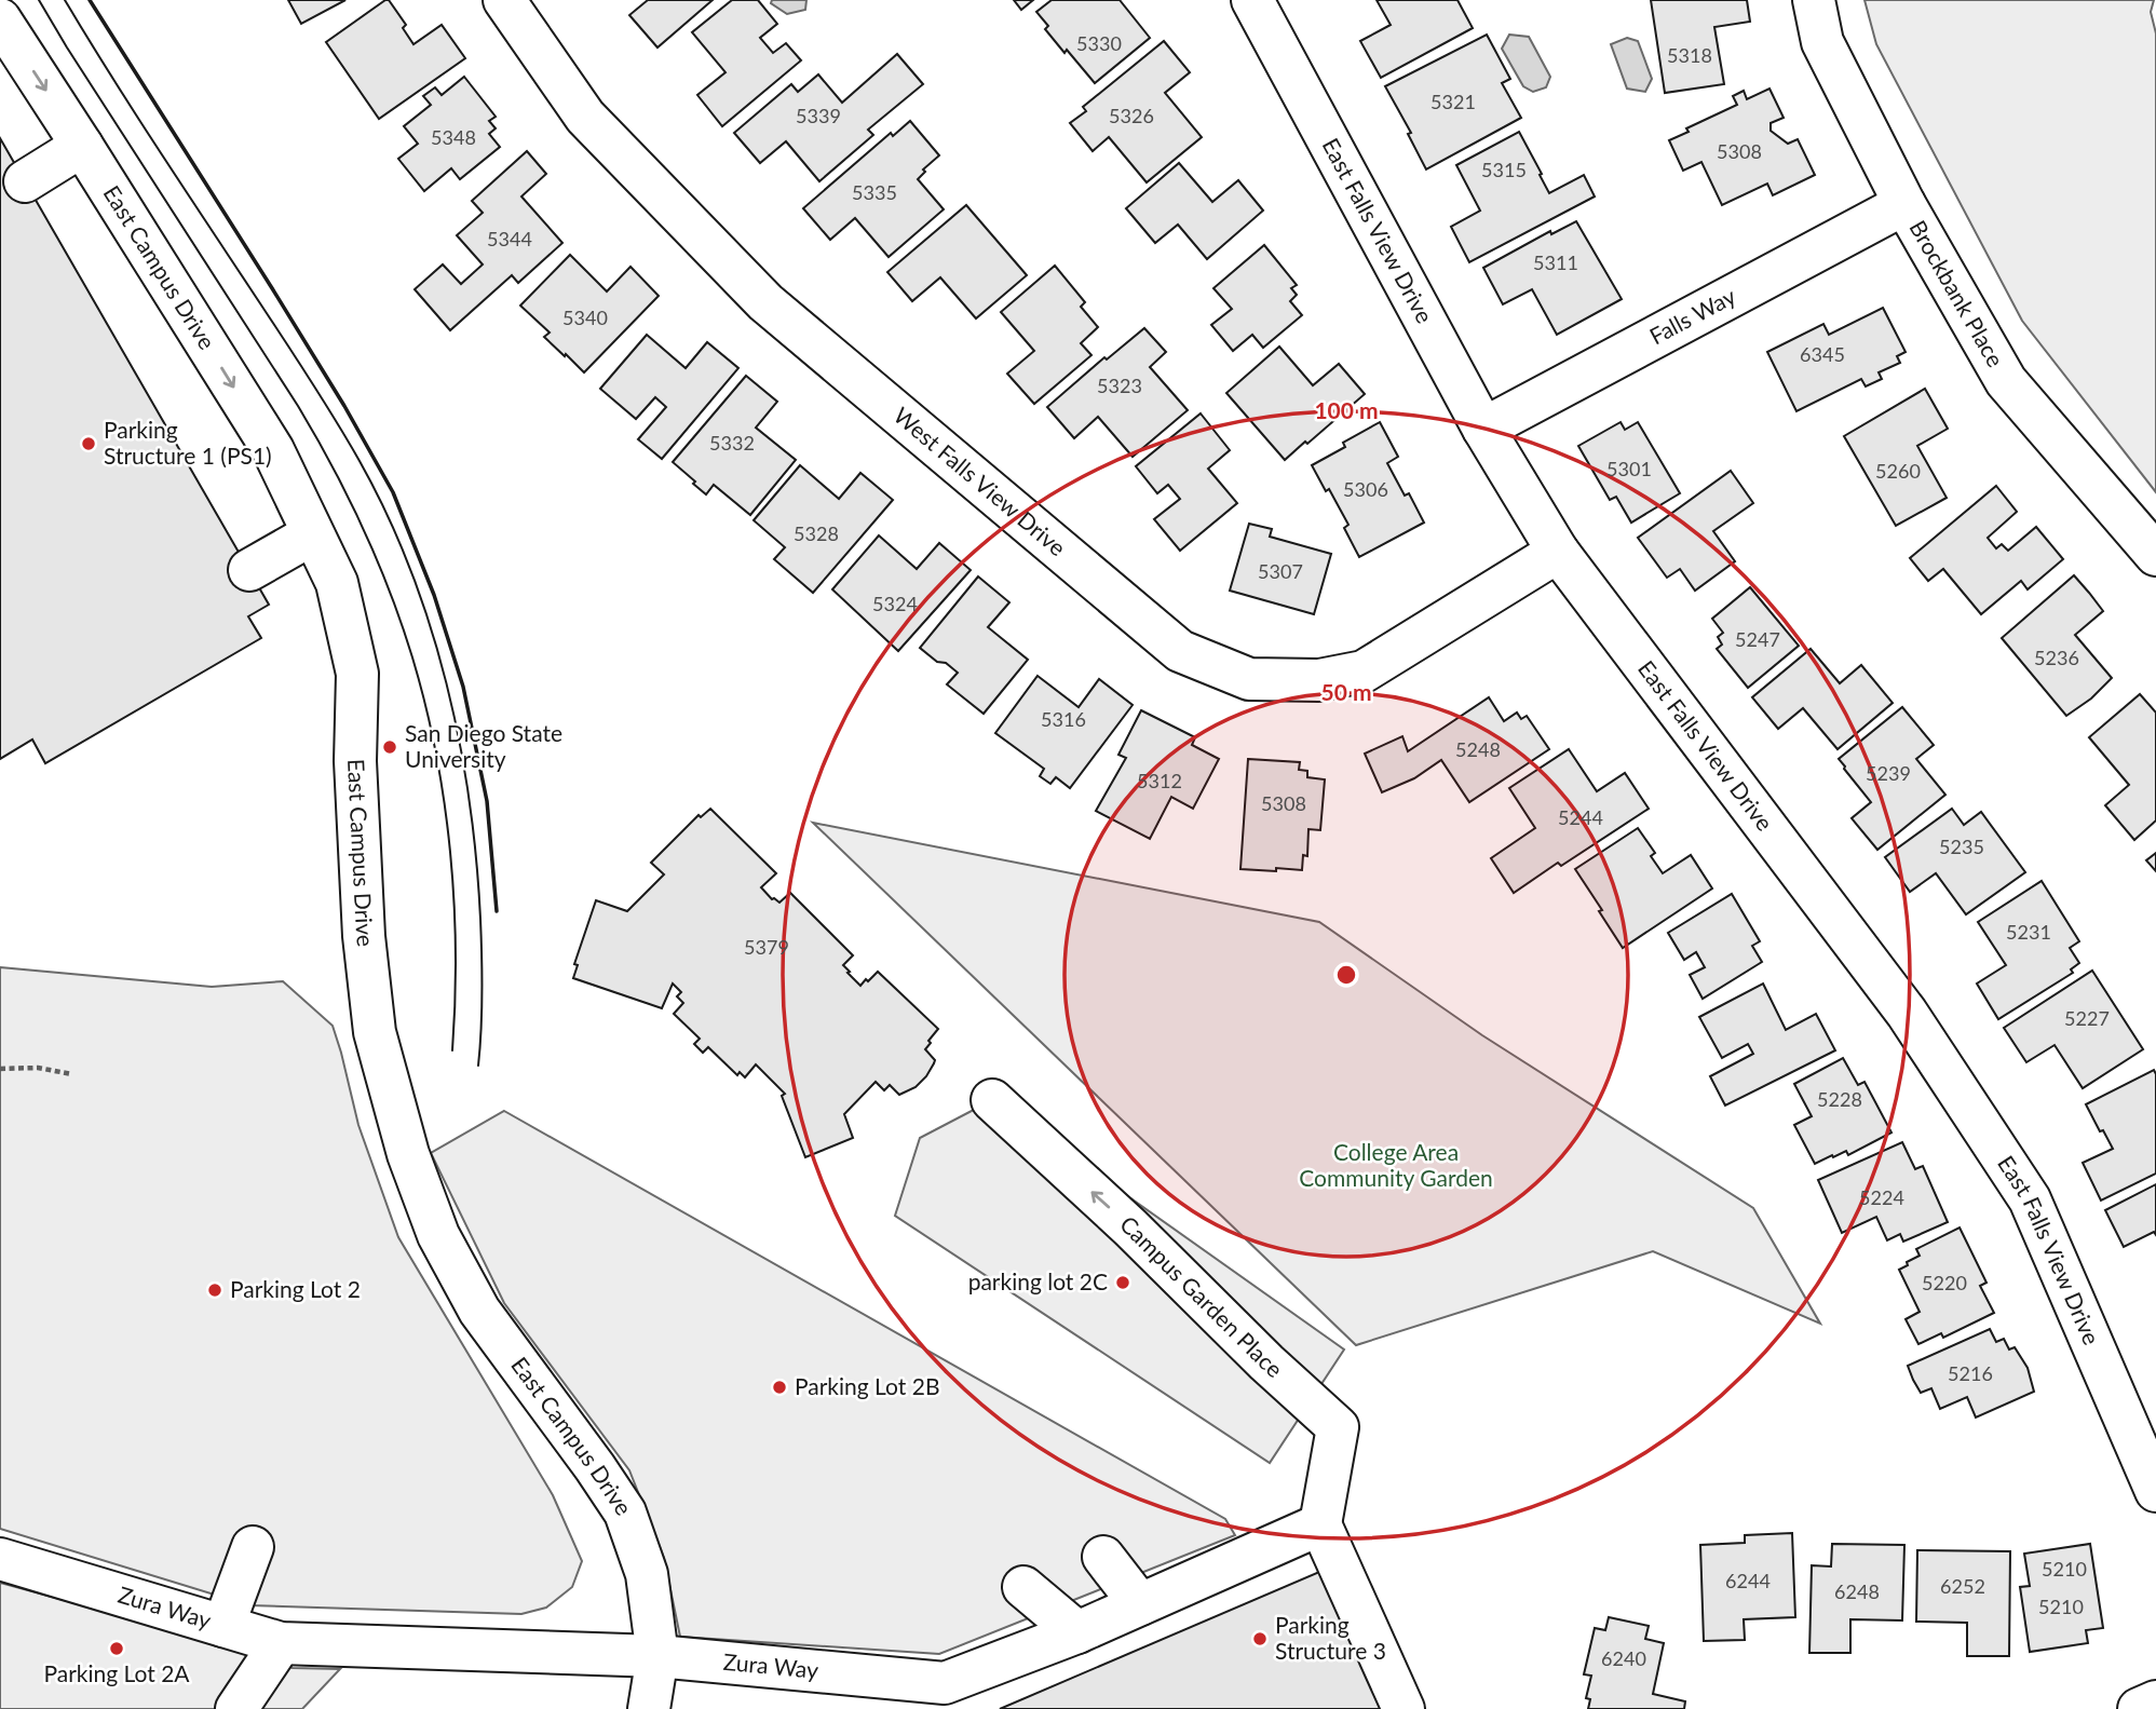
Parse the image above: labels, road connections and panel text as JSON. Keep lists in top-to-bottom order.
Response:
{
  "streets": {
    "street": [
      "East Falls View Drive",
      "East Campus Drive",
      "Brockbank Place",
      "Falls Way",
      "West Falls View Drive",
      "Campus Garden Place",
      "Zura Way"
    ]
  },
  "crossings": [
    ["East Falls View Drive", "Falls Way"],
    ["East Falls View Drive", "West Falls View Drive"],
    ["East Campus Drive", "Zura Way"],
    ["Brockbank Place", "Falls Way"],
    ["Campus Garden Place", "Zura Way"]
  ],
  "one_way": ["Campus Garden Place"],
  "parks": ["College Area Community Garden"],
  "places": [
    "Parking Structure 1 (PS1)",
    "San Diego State University",
    "parking lot 2C",
    "Parking Lot 2",
    "Parking Lot 2B",
    "Parking Structure 3",
    "Parking Lot 2A"
  ],
  "house_numbers": [
    "5330",
    "5318",
    "5321",
    "5339",
    "5326",
    "5348",
    "5308",
    "5315",
    "5335",
    "5344",
    "5311",
    "5340",
    "6345",
    "5323",
    "5332",
    "5301",
    "5260",
    "5306",
    "5328",
    "5307",
    "5324",
    "5247",
    "5236",
    "5316",
    "5248",
    "5239",
    "5312",
    "5308",
    "5244",
    "5235",
    "5231",
    "5379",
    "5227",
    "5228",
    "5224",
    "5220",
    "5216",
    "5210",
    "6244",
    "6252",
    "6248",
    "5210",
    "6240"
  ],
  "rings": ["100 m", "50 m"]
}
